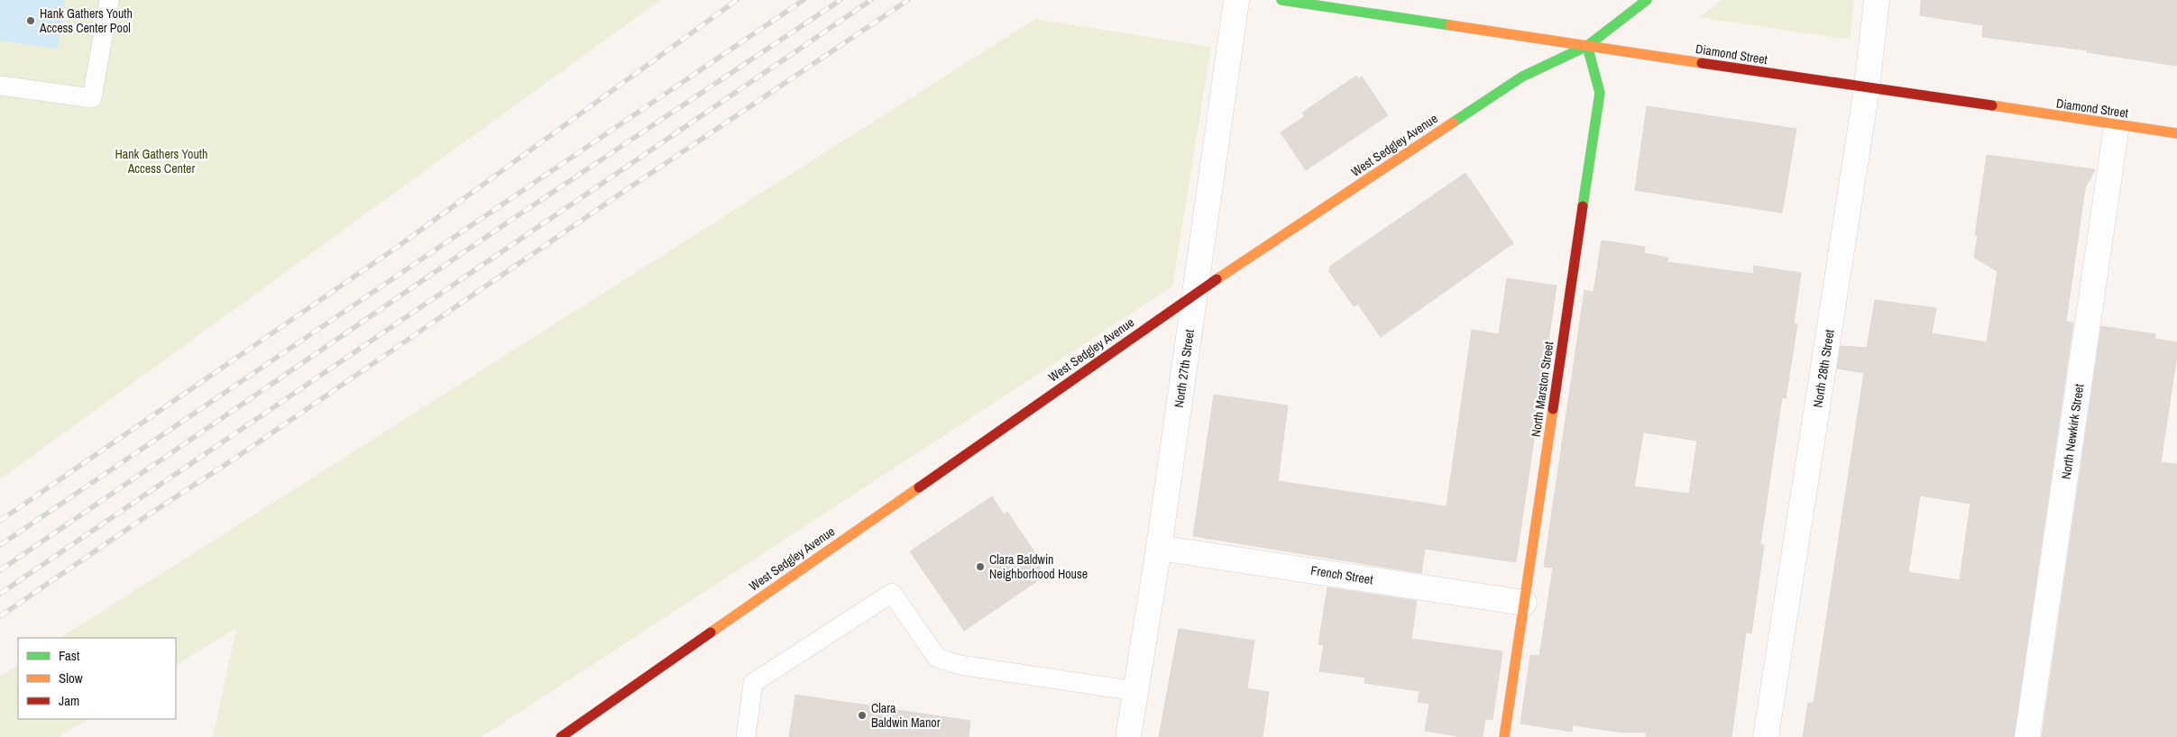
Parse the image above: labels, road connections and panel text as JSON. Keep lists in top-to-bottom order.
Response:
{
  "streets": {
    "street": [
      "Diamond Street",
      "West Sedgley Avenue",
      "North 27th Street",
      "North 28th Street",
      "North Marston Street",
      "North Newkirk Street",
      "French Street"
    ]
  },
  "crossings": [
    ["Diamond Street", "West Sedgley Avenue"],
    ["Diamond Street", "North 28th Street"],
    ["Diamond Street", "North Marston Street"],
    ["Diamond Street", "North Newkirk Street"],
    ["West Sedgley Avenue", "North 27th Street"],
    ["West Sedgley Avenue", "North Marston Street"],
    ["North 27th Street", "French Street"],
    ["North Marston Street", "French Street"]
  ],
  "parks": ["Hank Gathers Youth Access Center"],
  "places": ["Hank Gathers Youth Access Center Pool", "Clara Baldwin Neighborhood House", "Clara Baldwin Manor"],
  "legend": ["Fast", "Slow", "Jam"]
}
